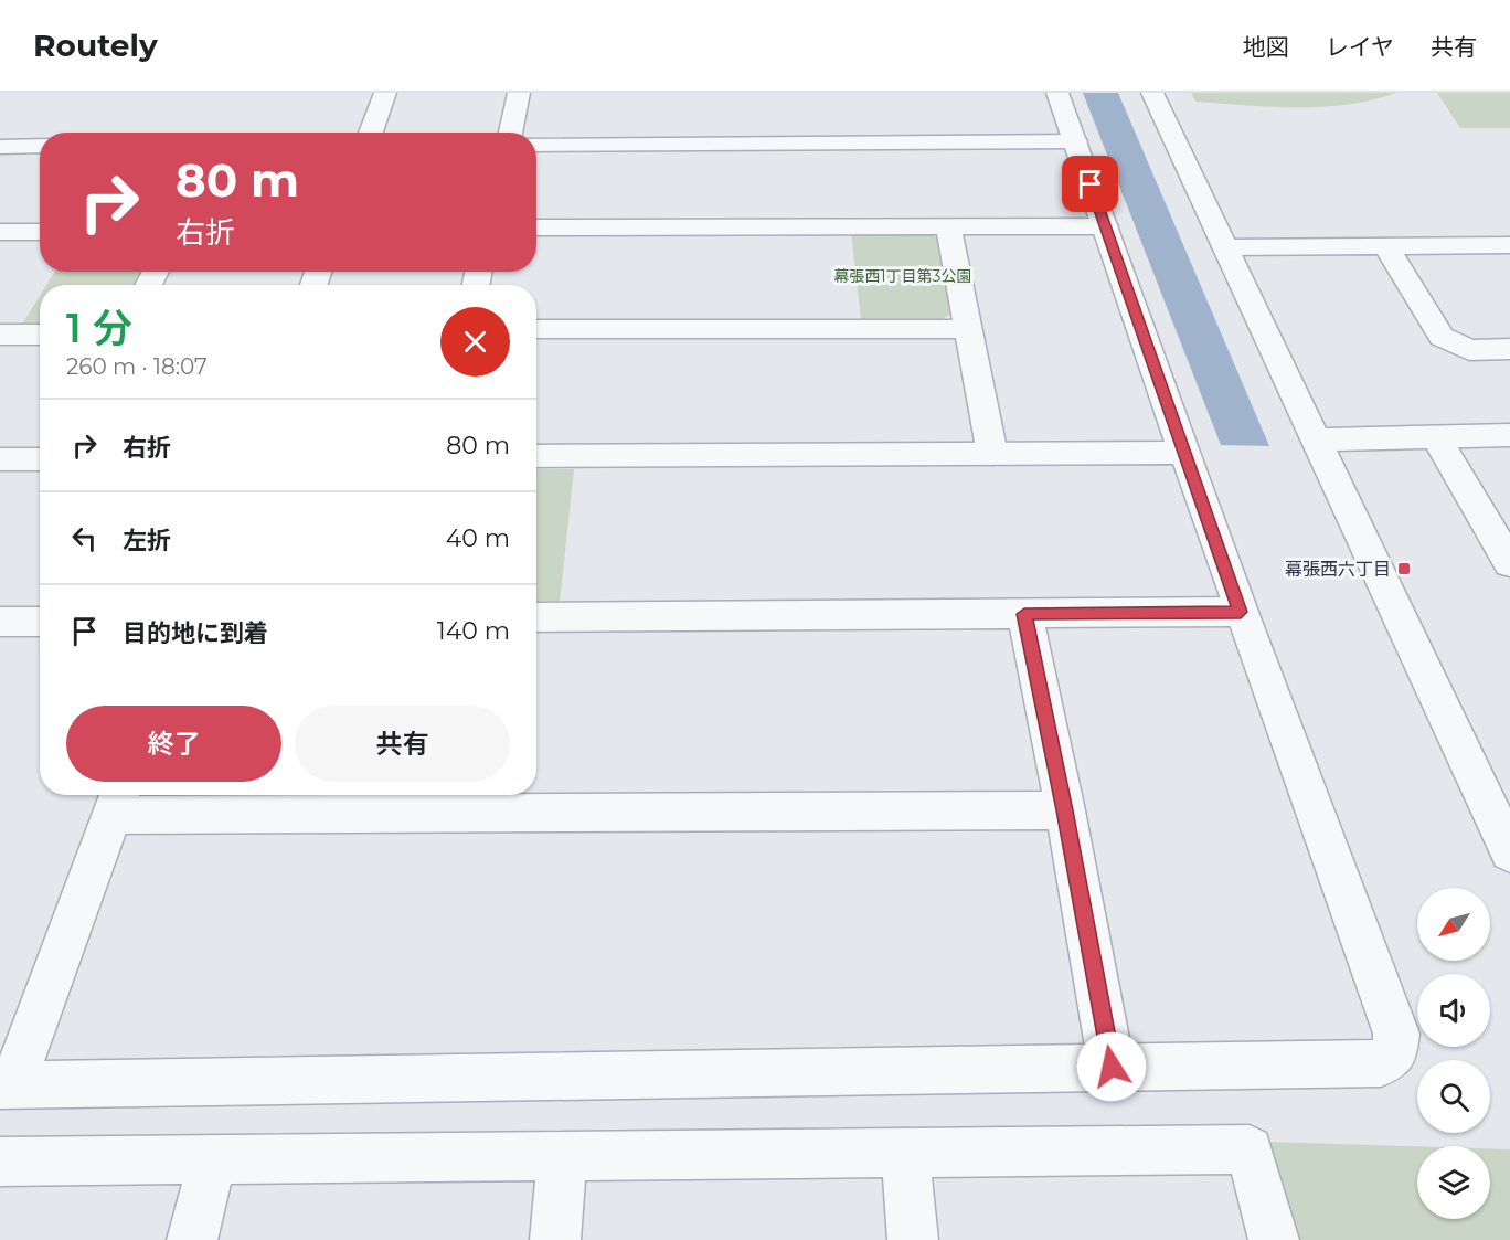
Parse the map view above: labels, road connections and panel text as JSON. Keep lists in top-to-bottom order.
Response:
{
  "parks": ["幕張西1丁目第3公園"],
  "places": {
    "transit": ["幕張西六丁目"]
  },
  "north": "bottom left",
  "page": {
    "header": "Routely",
    "nav": ["地図", "レイヤ", "共有"],
    "turn": ["80 m", "右折"],
    "heading": ["1 分", "260 m · 18:07"],
    "list": [
      {
        "name": "右折",
        "value": "80 m"
      },
      {
        "name": "左折",
        "value": "40 m"
      },
      {
        "name": "目的地に到着",
        "value": "140 m"
      }
    ],
    "buttons": ["終了", "共有"]
  }
}
